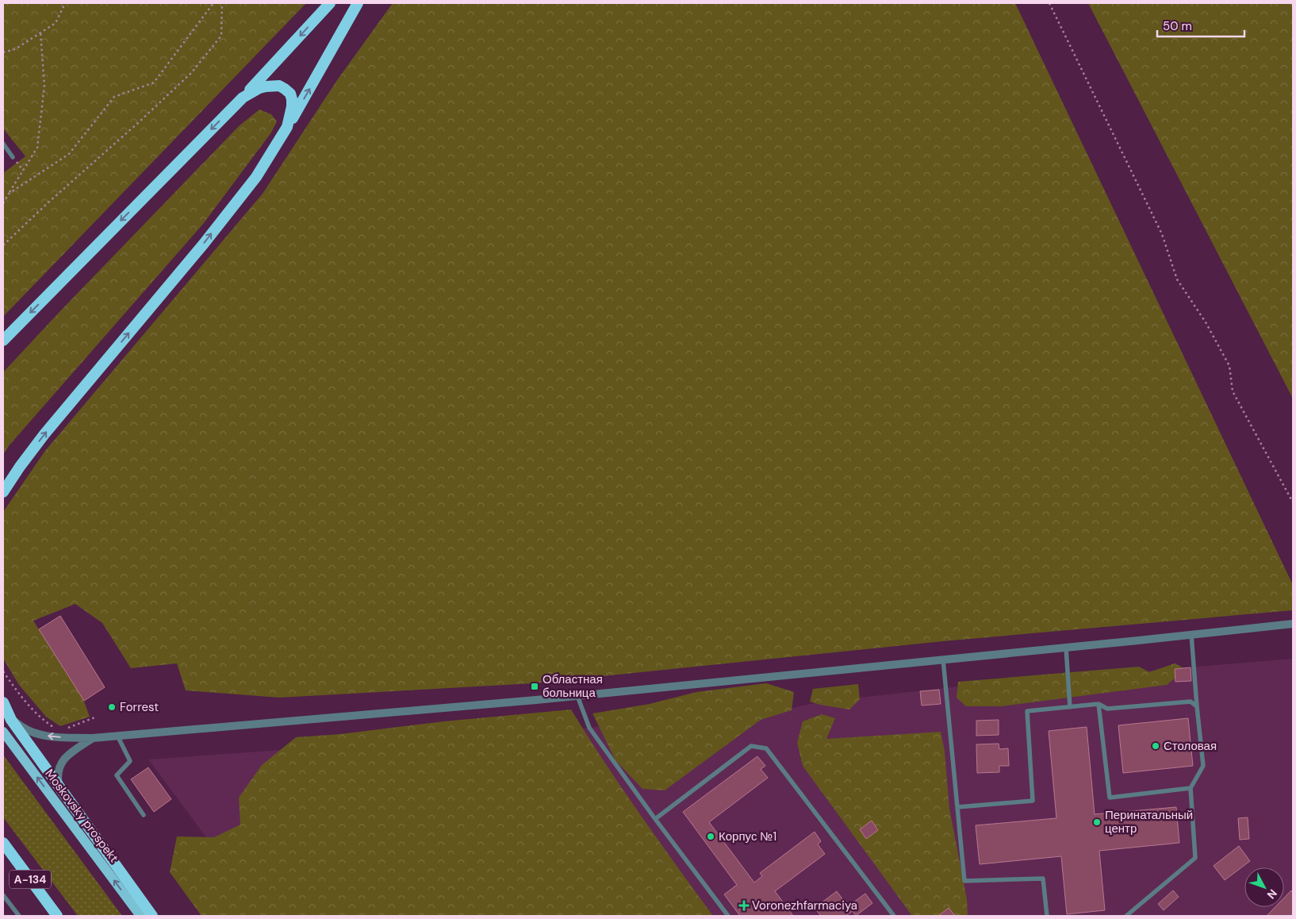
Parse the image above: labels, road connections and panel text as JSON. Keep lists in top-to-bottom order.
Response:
{
  "streets": {
    "highway": ["А-134"],
    "main road": ["Moskovsky prospekt"]
  },
  "one_way": ["Moskovsky prospekt"],
  "places": {
    "transit": ["Областная больница"],
    "other": [
      "Forrest",
      "Столовая",
      "Перинатальный центр",
      "Корпус №1"
    ],
    "health": ["Voronezhfarmaciya"]
  },
  "scale_bar": "50 m",
  "north": "bottom right"
}
